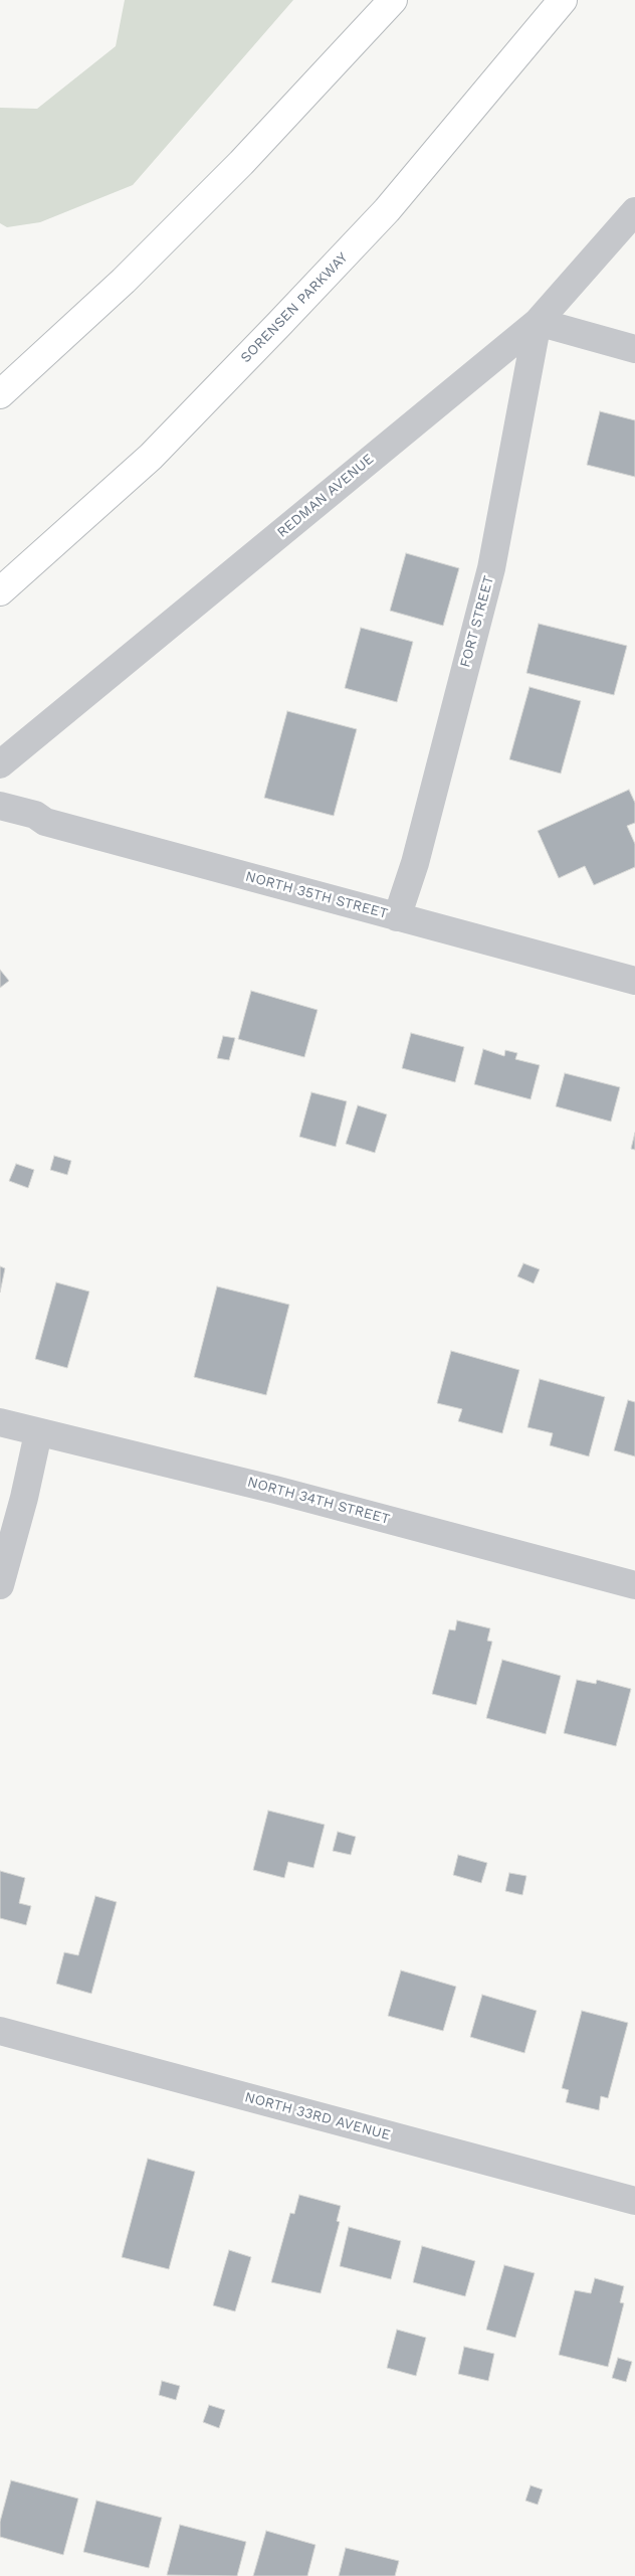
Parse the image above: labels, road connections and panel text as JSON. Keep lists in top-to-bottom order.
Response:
{
  "streets": {
    "main road": ["SORENSEN PARKWAY"],
    "street": [
      "REDMAN AVENUE",
      "FORT STREET",
      "NORTH 35TH STREET",
      "NORTH 34TH STREET",
      "NORTH 33RD AVENUE"
    ]
  },
  "crossings": [
    ["REDMAN AVENUE", "FORT STREET"],
    ["FORT STREET", "NORTH 35TH STREET"]
  ]
}
